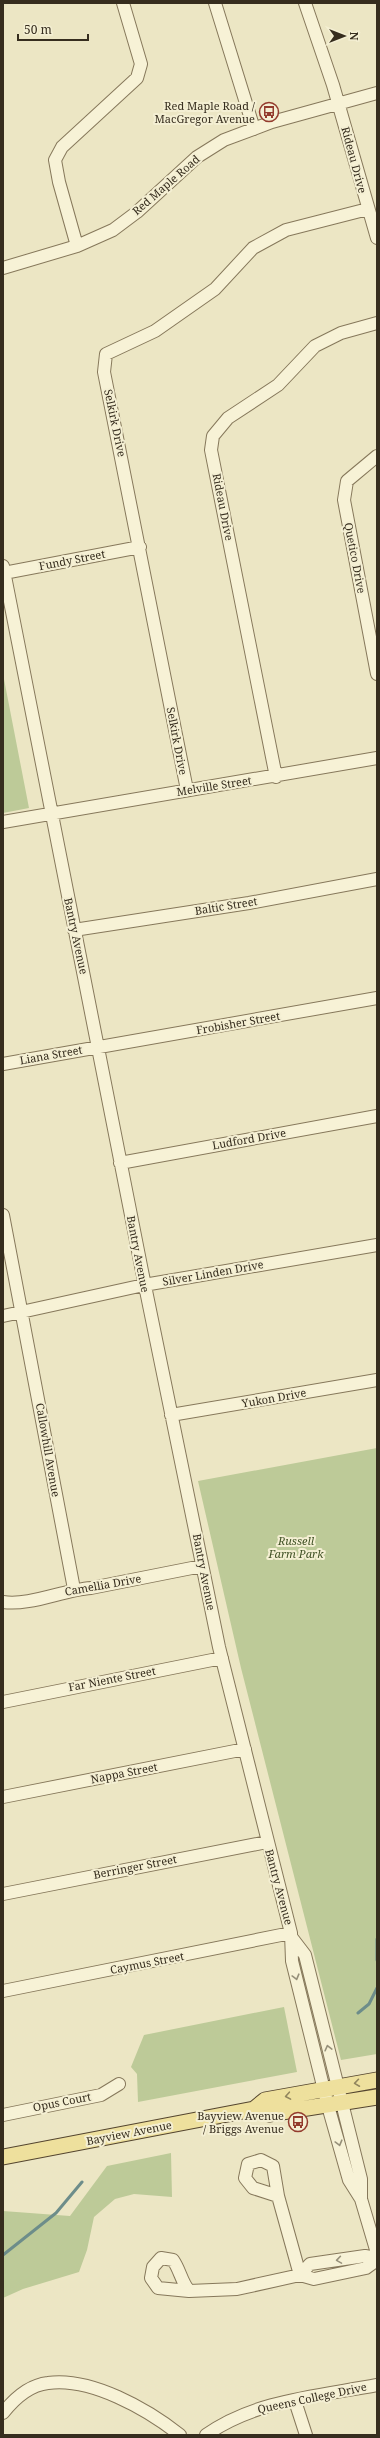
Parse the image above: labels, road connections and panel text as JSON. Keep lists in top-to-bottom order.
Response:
{
  "streets": {
    "main road": ["Bayview Avenue"],
    "street": [
      "Rideau Drive",
      "Red Maple Road",
      "Selkirk Drive",
      "Quetico Drive",
      "Fundy Street",
      "Melville Street",
      "Baltic Street",
      "Bantry Avenue",
      "Frobisher Street",
      "Liana Street",
      "Ludford Drive",
      "Silver Linden Drive",
      "Yukon Drive",
      "Callowhill Avenue",
      "Camellia Drive",
      "Far Niente Street",
      "Nappa Street",
      "Berringer Street",
      "Caymus Street",
      "Opus Court",
      "Queens College Drive"
    ]
  },
  "crossings": [
    ["Rideau Drive", "Red Maple Road"],
    ["Rideau Drive", "Selkirk Drive"],
    ["Rideau Drive", "Melville Street"],
    ["Selkirk Drive", "Fundy Street"],
    ["Selkirk Drive", "Melville Street"],
    ["Fundy Street", "Bantry Avenue"],
    ["Melville Street", "Bantry Avenue"],
    ["Baltic Street", "Bantry Avenue"],
    ["Bantry Avenue", "Frobisher Street"],
    ["Bantry Avenue", "Liana Street"],
    ["Bantry Avenue", "Ludford Drive"],
    ["Bantry Avenue", "Silver Linden Drive"],
    ["Bantry Avenue", "Yukon Drive"],
    ["Bantry Avenue", "Camellia Drive"],
    ["Bantry Avenue", "Far Niente Street"],
    ["Bantry Avenue", "Nappa Street"],
    ["Bantry Avenue", "Berringer Street"],
    ["Bantry Avenue", "Caymus Street"],
    ["Bantry Avenue", "Bayview Avenue"],
    ["Frobisher Street", "Liana Street"],
    ["Silver Linden Drive", "Callowhill Avenue"],
    ["Callowhill Avenue", "Camellia Drive"]
  ],
  "parks": ["Russell Farm Park"],
  "places": {
    "bus stop": ["Red Maple Road / MacGregor Avenue", "Bayview Avenue / Briggs Avenue"]
  },
  "scale_bar": "50 m",
  "north": "right"
}
